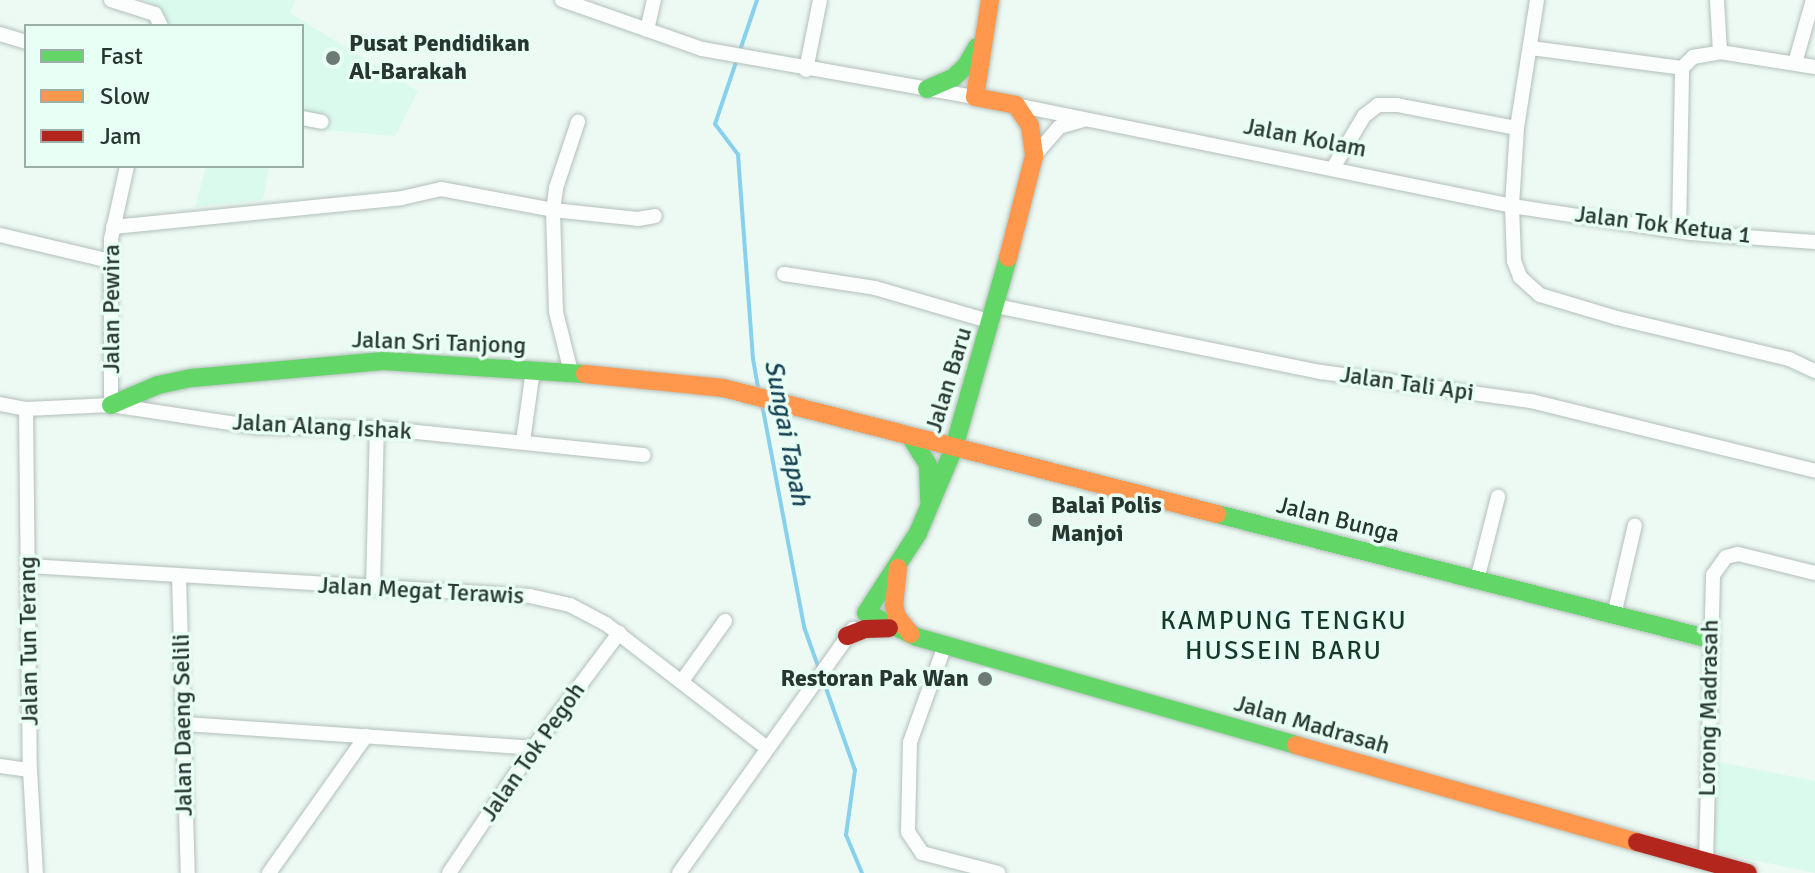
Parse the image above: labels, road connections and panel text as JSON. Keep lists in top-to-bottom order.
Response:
{
  "streets": {
    "street": [
      "Jalan Kolam",
      "Jalan Tok Ketua 1",
      "Jalan Pewira",
      "Jalan Sri Tanjong",
      "Jalan Baru",
      "Jalan Tali Api",
      "Jalan Alang Ishak",
      "Jalan Bunga",
      "Jalan Megat Terawis",
      "Jalan Tun Terang",
      "Lorong Madrasah",
      "Jalan Daeng Selili",
      "Jalan Madrasah",
      "Jalan Tok Pegoh"
    ]
  },
  "crossings": [
    ["Jalan Kolam", "Jalan Tok Ketua 1"],
    ["Jalan Kolam", "Jalan Baru"],
    ["Jalan Pewira", "Jalan Sri Tanjong"],
    ["Jalan Pewira", "Jalan Alang Ishak"],
    ["Jalan Sri Tanjong", "Jalan Alang Ishak"],
    ["Jalan Sri Tanjong", "Jalan Bunga"],
    ["Jalan Baru", "Jalan Tali Api"],
    ["Jalan Baru", "Jalan Bunga"],
    ["Jalan Baru", "Jalan Megat Terawis"],
    ["Jalan Baru", "Jalan Madrasah"],
    ["Jalan Alang Ishak", "Jalan Tun Terang"],
    ["Jalan Bunga", "Lorong Madrasah"],
    ["Jalan Megat Terawis", "Jalan Tun Terang"],
    ["Jalan Megat Terawis", "Jalan Daeng Selili"],
    ["Jalan Megat Terawis", "Jalan Tok Pegoh"],
    ["Lorong Madrasah", "Jalan Madrasah"]
  ],
  "districts": ["KAMPUNG TENGKU HUSSEIN BARU"],
  "water": ["Sungai Tapah"],
  "places": ["Pusat Pendidikan Al-Barakah", "Balai Polis Manjoi", "Restoran Pak Wan"],
  "legend": ["Fast", "Slow", "Jam"]
}
